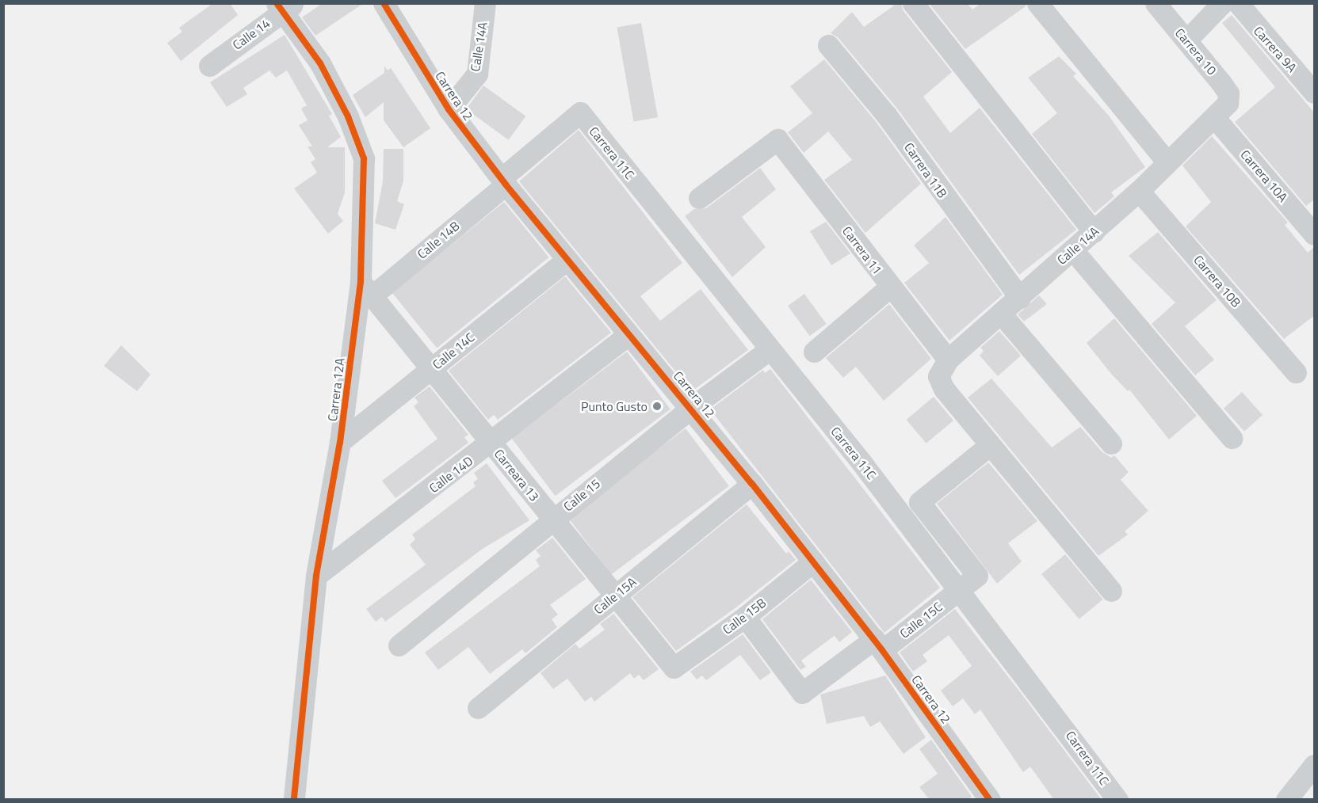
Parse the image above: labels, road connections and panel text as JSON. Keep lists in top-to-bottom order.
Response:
{
  "streets": {
    "street": [
      "Calle 14",
      "Calle 14A",
      "Carrera 9A",
      "Carrera 10",
      "Carrera 12",
      "Carrera 11C",
      "Carrera 11B",
      "Carrera 10A",
      "Calle 14B",
      "Carrera 11",
      "Carrera 10B",
      "Calle 14C",
      "Carrera 12A",
      "Calle 14D",
      "Carreara 13",
      "Calle 15",
      "Calle 15A",
      "Calle 15B",
      "Calle 15C"
    ]
  },
  "crossings": [
    ["Calle 14", "Carrera 12A"],
    ["Calle 14A", "Carrera 10"],
    ["Calle 14A", "Carrera 12"],
    ["Calle 14A", "Carrera 11B"],
    ["Calle 14A", "Carrera 10A"],
    ["Calle 14A", "Carrera 11"],
    ["Calle 14A", "Carrera 10B"],
    ["Calle 14A", "Calle 15C"],
    ["Carrera 10", "Carrera 10A"],
    ["Carrera 12", "Calle 14B"],
    ["Carrera 12", "Calle 14C"],
    ["Carrera 12", "Calle 14D"],
    ["Carrera 12", "Calle 15"],
    ["Carrera 12", "Calle 15A"],
    ["Carrera 12", "Calle 15B"],
    ["Carrera 12", "Calle 15C"],
    ["Carrera 11C", "Calle 14B"],
    ["Carrera 11C", "Calle 15"],
    ["Carrera 11C", "Calle 15C"],
    ["Calle 14B", "Carrera 12A"],
    ["Calle 14B", "Carreara 13"],
    ["Calle 14C", "Carrera 12A"],
    ["Calle 14C", "Carreara 13"],
    ["Carrera 12A", "Calle 14D"],
    ["Carrera 12A", "Carreara 13"],
    ["Calle 14D", "Carreara 13"],
    ["Carreara 13", "Calle 15"],
    ["Carreara 13", "Calle 15A"],
    ["Carreara 13", "Calle 15B"],
    ["Calle 15B", "Calle 15C"]
  ],
  "places": ["Punto Gusto"]
}
